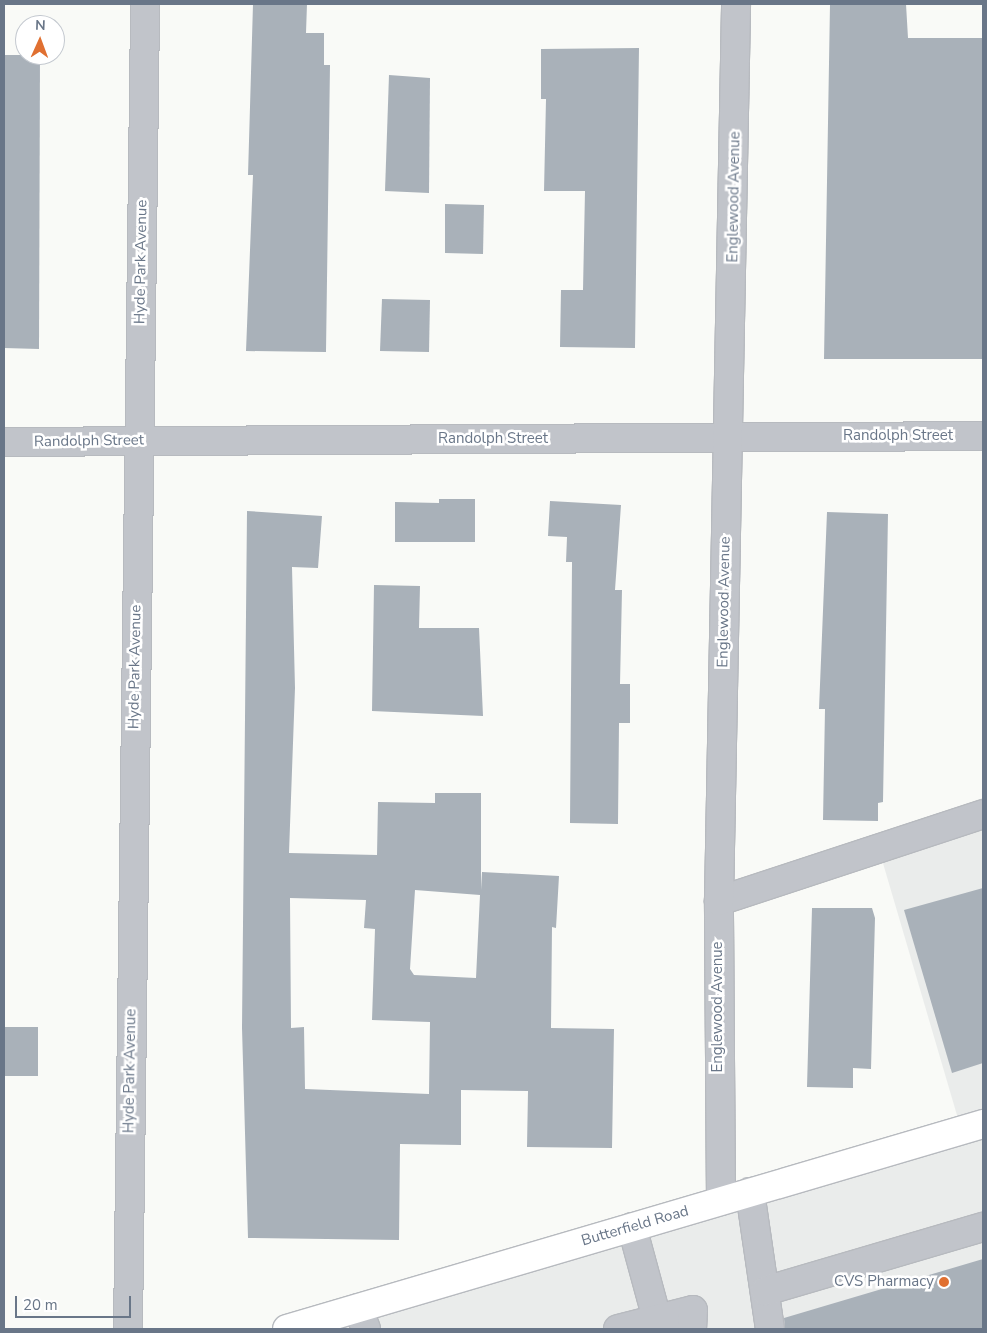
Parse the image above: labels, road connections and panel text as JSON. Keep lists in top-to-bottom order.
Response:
{
  "streets": {
    "main road": ["Butterfield Road"],
    "street": ["Englewood Avenue", "Hyde Park Avenue", "Randolph Street"]
  },
  "crossings": [
    ["Englewood Avenue", "Randolph Street"],
    ["Englewood Avenue", "Butterfield Road"],
    ["Hyde Park Avenue", "Randolph Street"]
  ],
  "places": ["CVS Pharmacy"],
  "scale_bar": "20 m",
  "north": "top"
}
